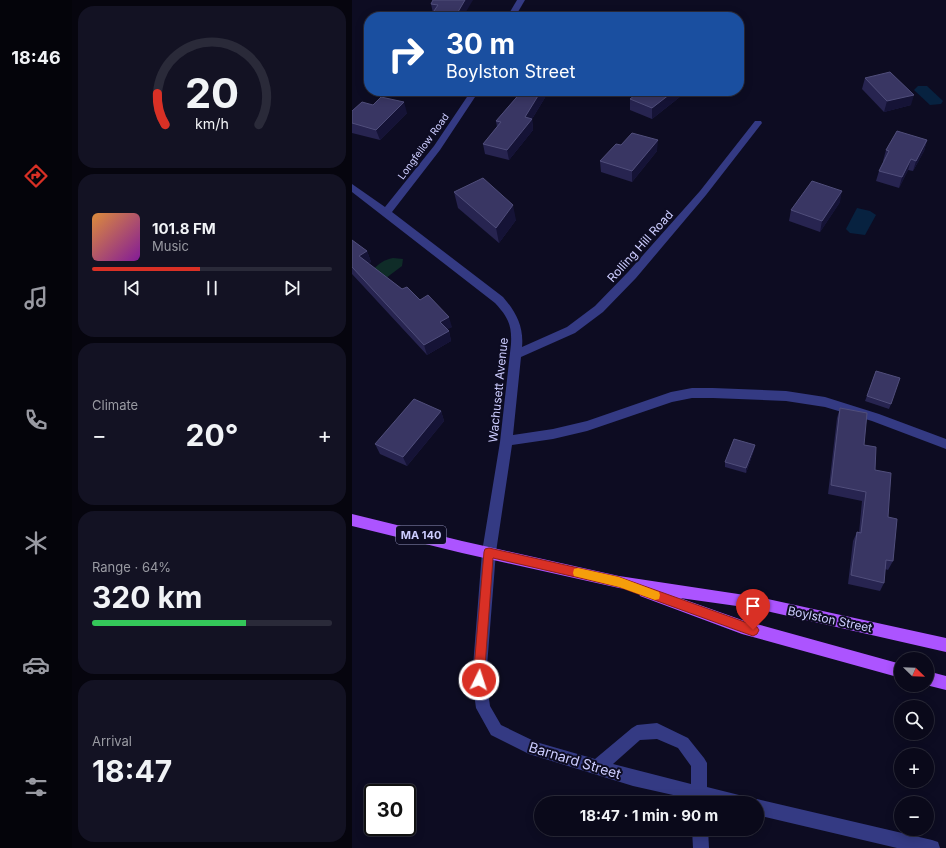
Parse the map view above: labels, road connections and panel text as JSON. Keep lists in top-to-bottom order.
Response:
{
  "streets": {
    "main road": ["MA 140", "Boylston Street"],
    "street": [
      "Longfellow Road",
      "Rolling Hill Road",
      "Wachusett Avenue",
      "Barnard Street"
    ]
  },
  "crossings": [
    ["Longfellow Road", "Wachusett Avenue"],
    ["Rolling Hill Road", "Wachusett Avenue"],
    ["Wachusett Avenue", "Boylston Street"],
    ["Wachusett Avenue", "Barnard Street"],
    ["Boylston Street", "Barnard Street"]
  ],
  "north": "bottom right",
  "page": {
    "tabs": "18:46",
    "turn": ["30 m", "Boylston Street"],
    "song": ["101.8 FM", "Music"],
    "tile": [
      "Climate",
      ["Range · 64%", "320 km"],
      ["Arrival", "18:47"]
    ],
    "heat": ["−", "20°", "+"],
    "map_buttons": ["+", "−"],
    "limit": "30",
    "trip": "18:47 · 1 min · 90 m",
    "gauge": ["20", "km/h"]
  }
}
